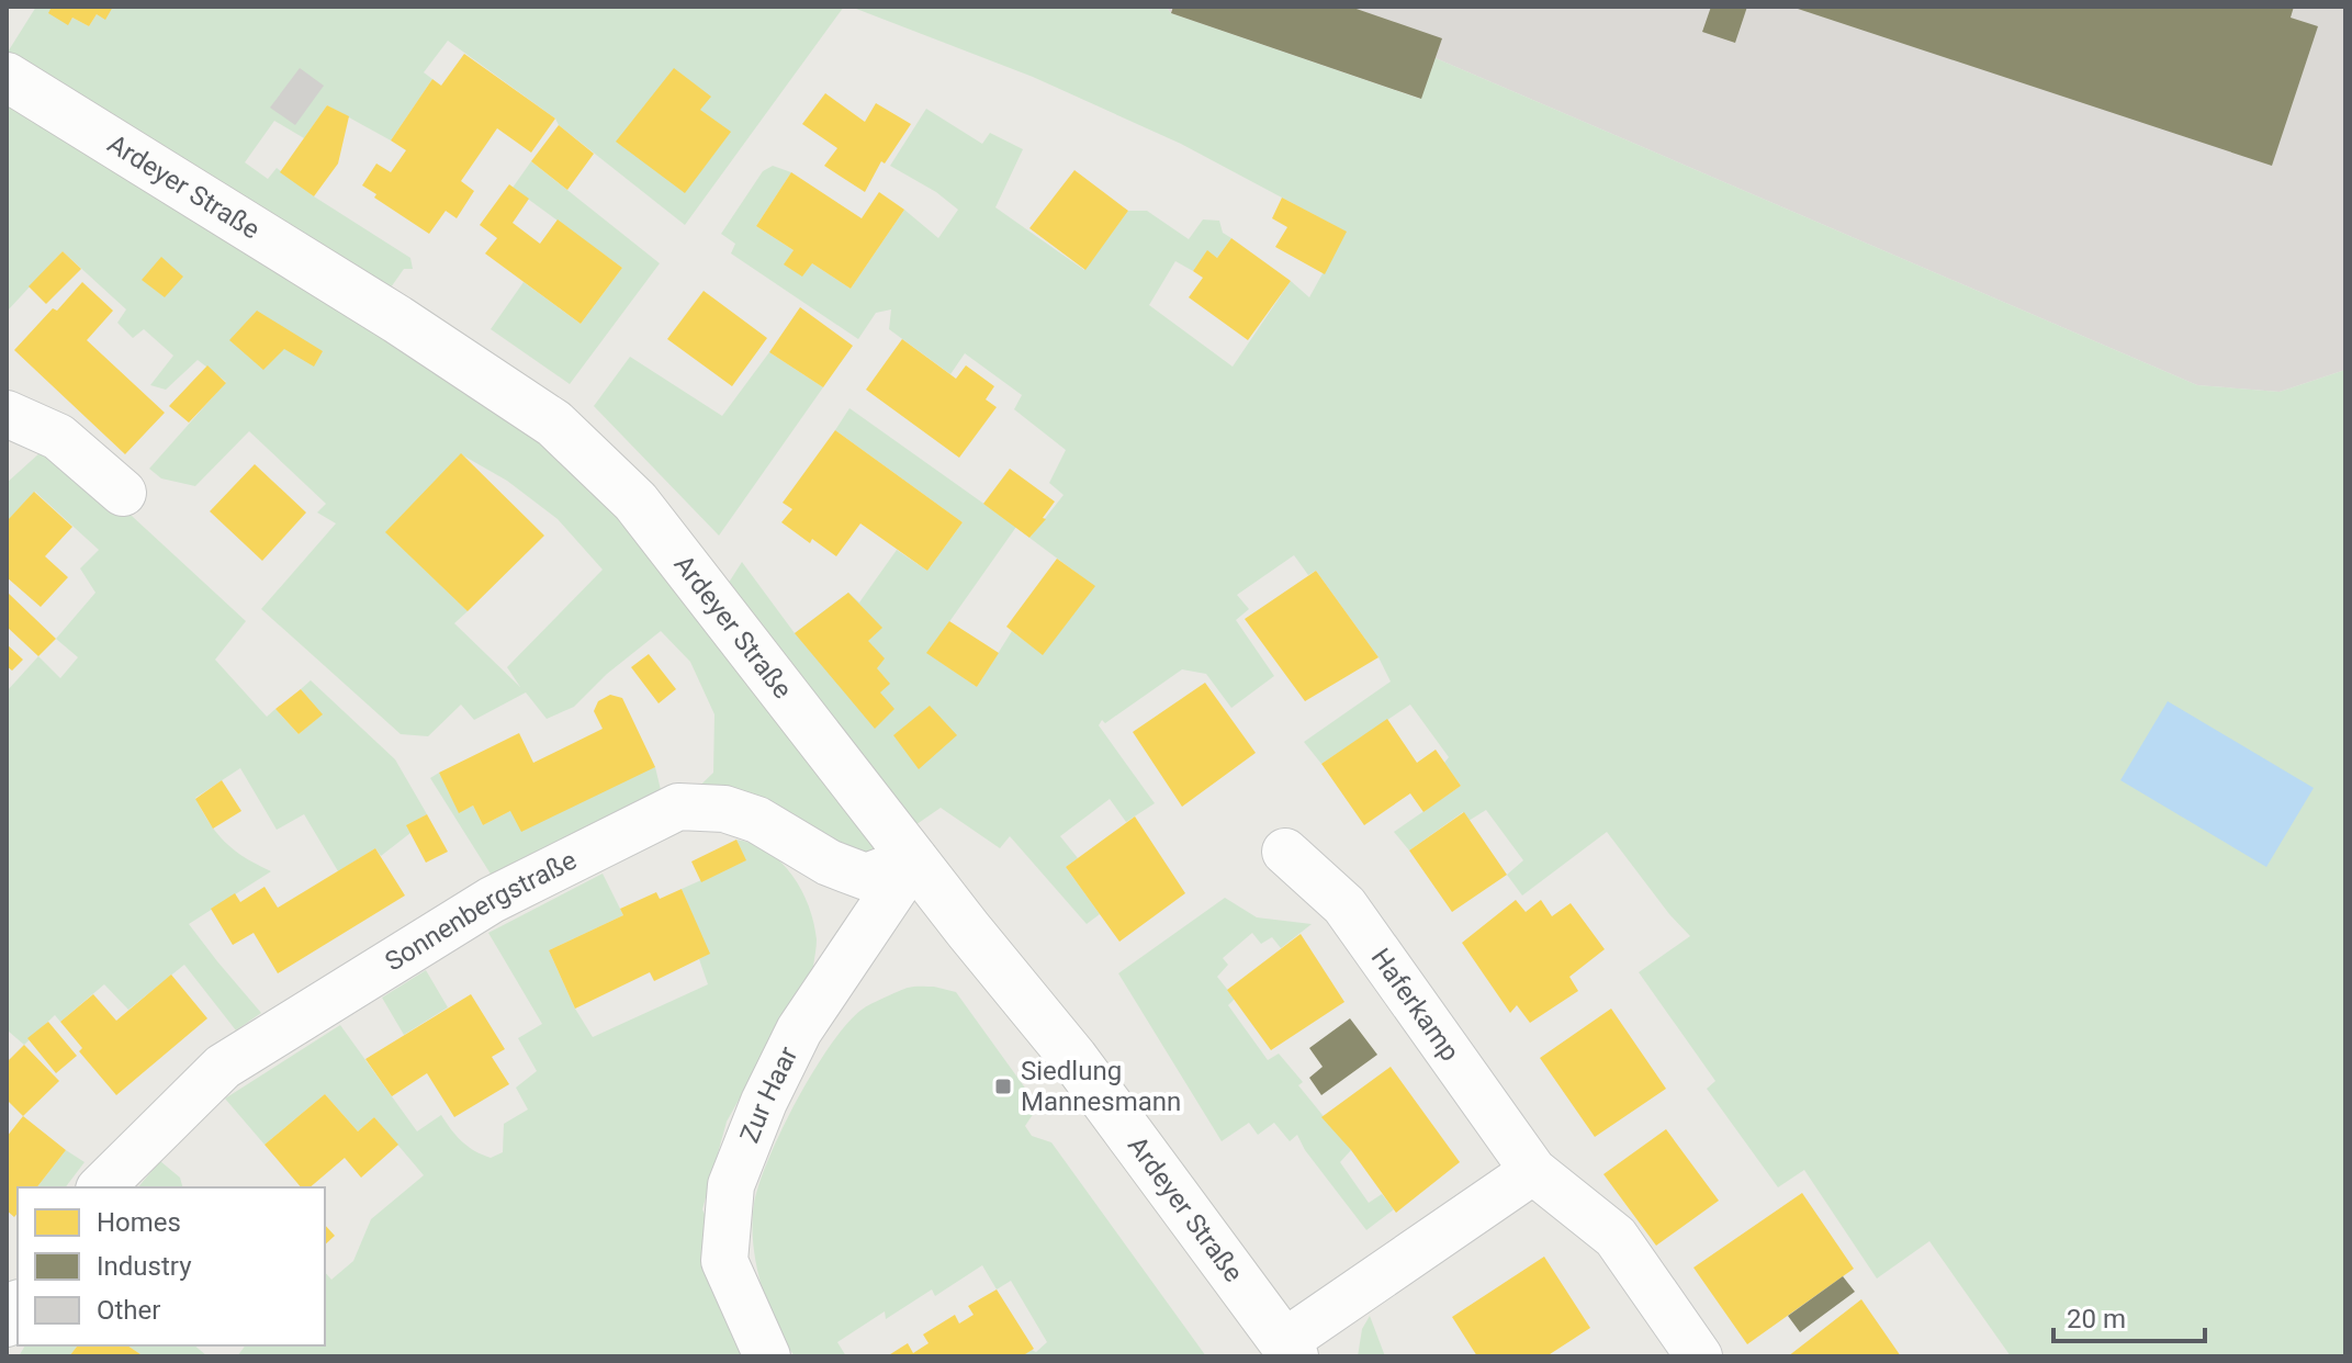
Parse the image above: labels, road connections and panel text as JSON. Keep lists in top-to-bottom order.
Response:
{
  "streets": {
    "main road": ["Ardeyer Straße"],
    "street": ["Sonnenbergstraße", "Haferkamp", "Zur Haar"]
  },
  "crossings": [
    ["Ardeyer Straße", "Sonnenbergstraße"],
    ["Ardeyer Straße", "Zur Haar"],
    ["Sonnenbergstraße", "Zur Haar"]
  ],
  "places": {
    "transit": ["Siedlung Mannesmann"]
  },
  "legend": ["Homes", "Industry", "Other"],
  "scale_bar": "20 m"
}
